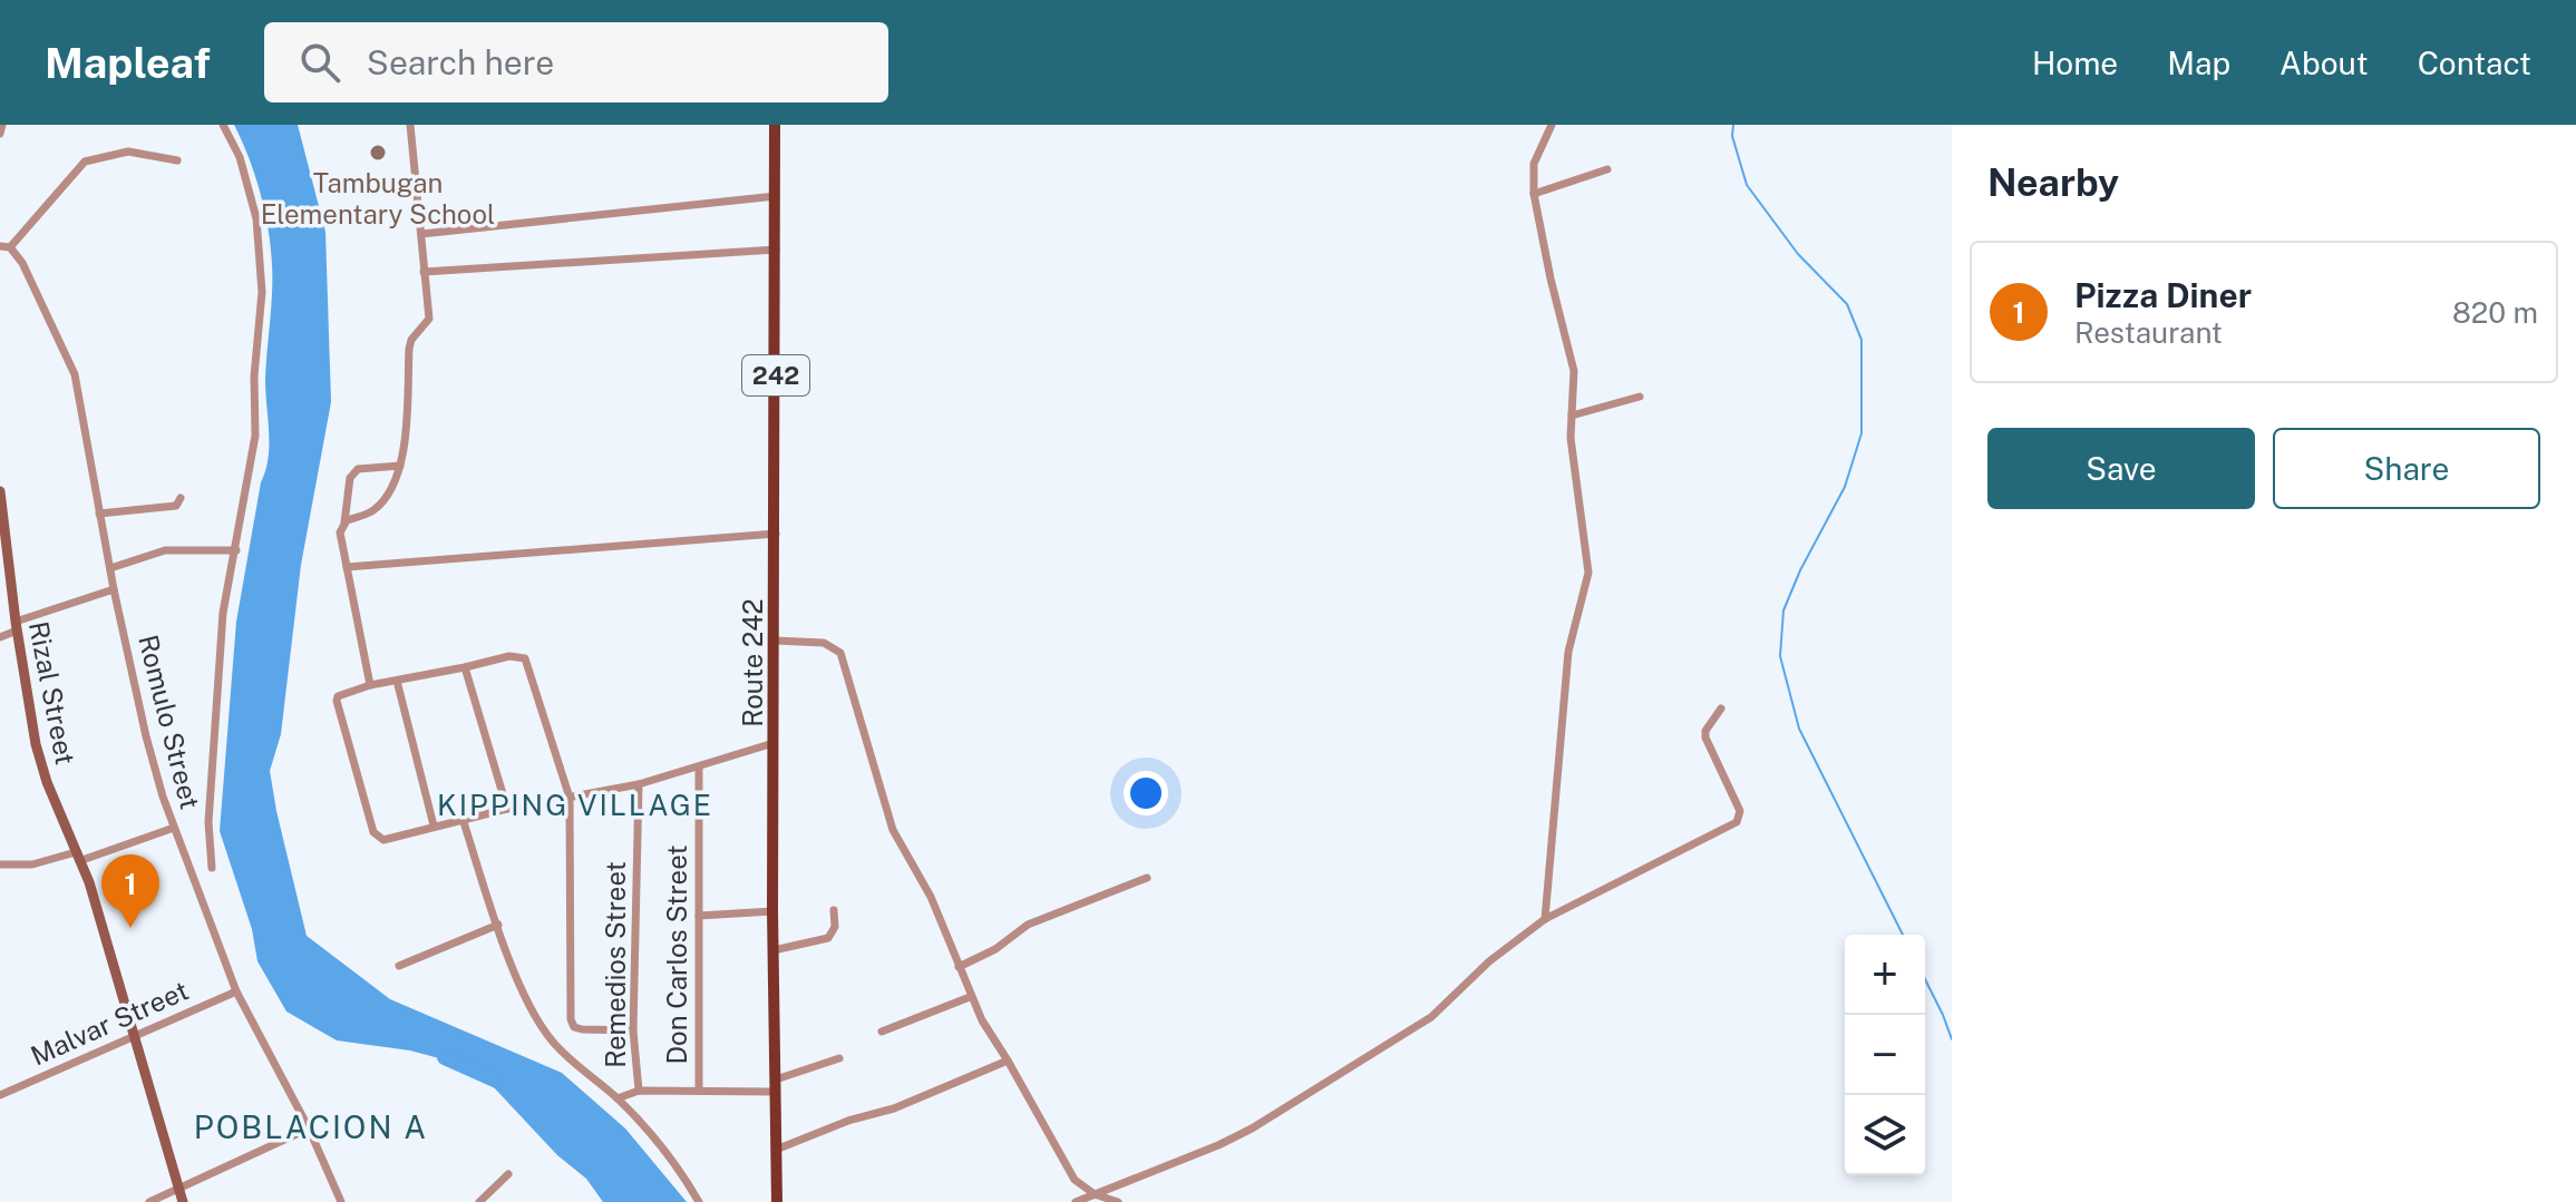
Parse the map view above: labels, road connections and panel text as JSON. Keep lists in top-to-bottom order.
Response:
{
  "streets": {
    "main road": ["242", "Route 242"],
    "street": [
      "Rizal Street",
      "Romulo Street",
      "Don Carlos Street",
      "Remedios Street",
      "Malvar Street"
    ]
  },
  "crossings": [
    ["Rizal Street", "Malvar Street"],
    ["Romulo Street", "Malvar Street"]
  ],
  "districts": ["KIPPING VILLAGE", "POBLACION A"],
  "places": ["Tambugan Elementary School"],
  "page": {
    "header": "Mapleaf",
    "search": "Search here",
    "nav": [
      "Home",
      "Map",
      "About",
      "Contact"
    ],
    "heading": "Nearby",
    "list": [
      {
        "mark": "1",
        "name": "Pizza Diner",
        "note": "Restaurant",
        "value": "820 m"
      }
    ],
    "buttons": ["Save", "Share"],
    "pins": "1",
    "map_buttons": ["+", "−"]
  }
}
